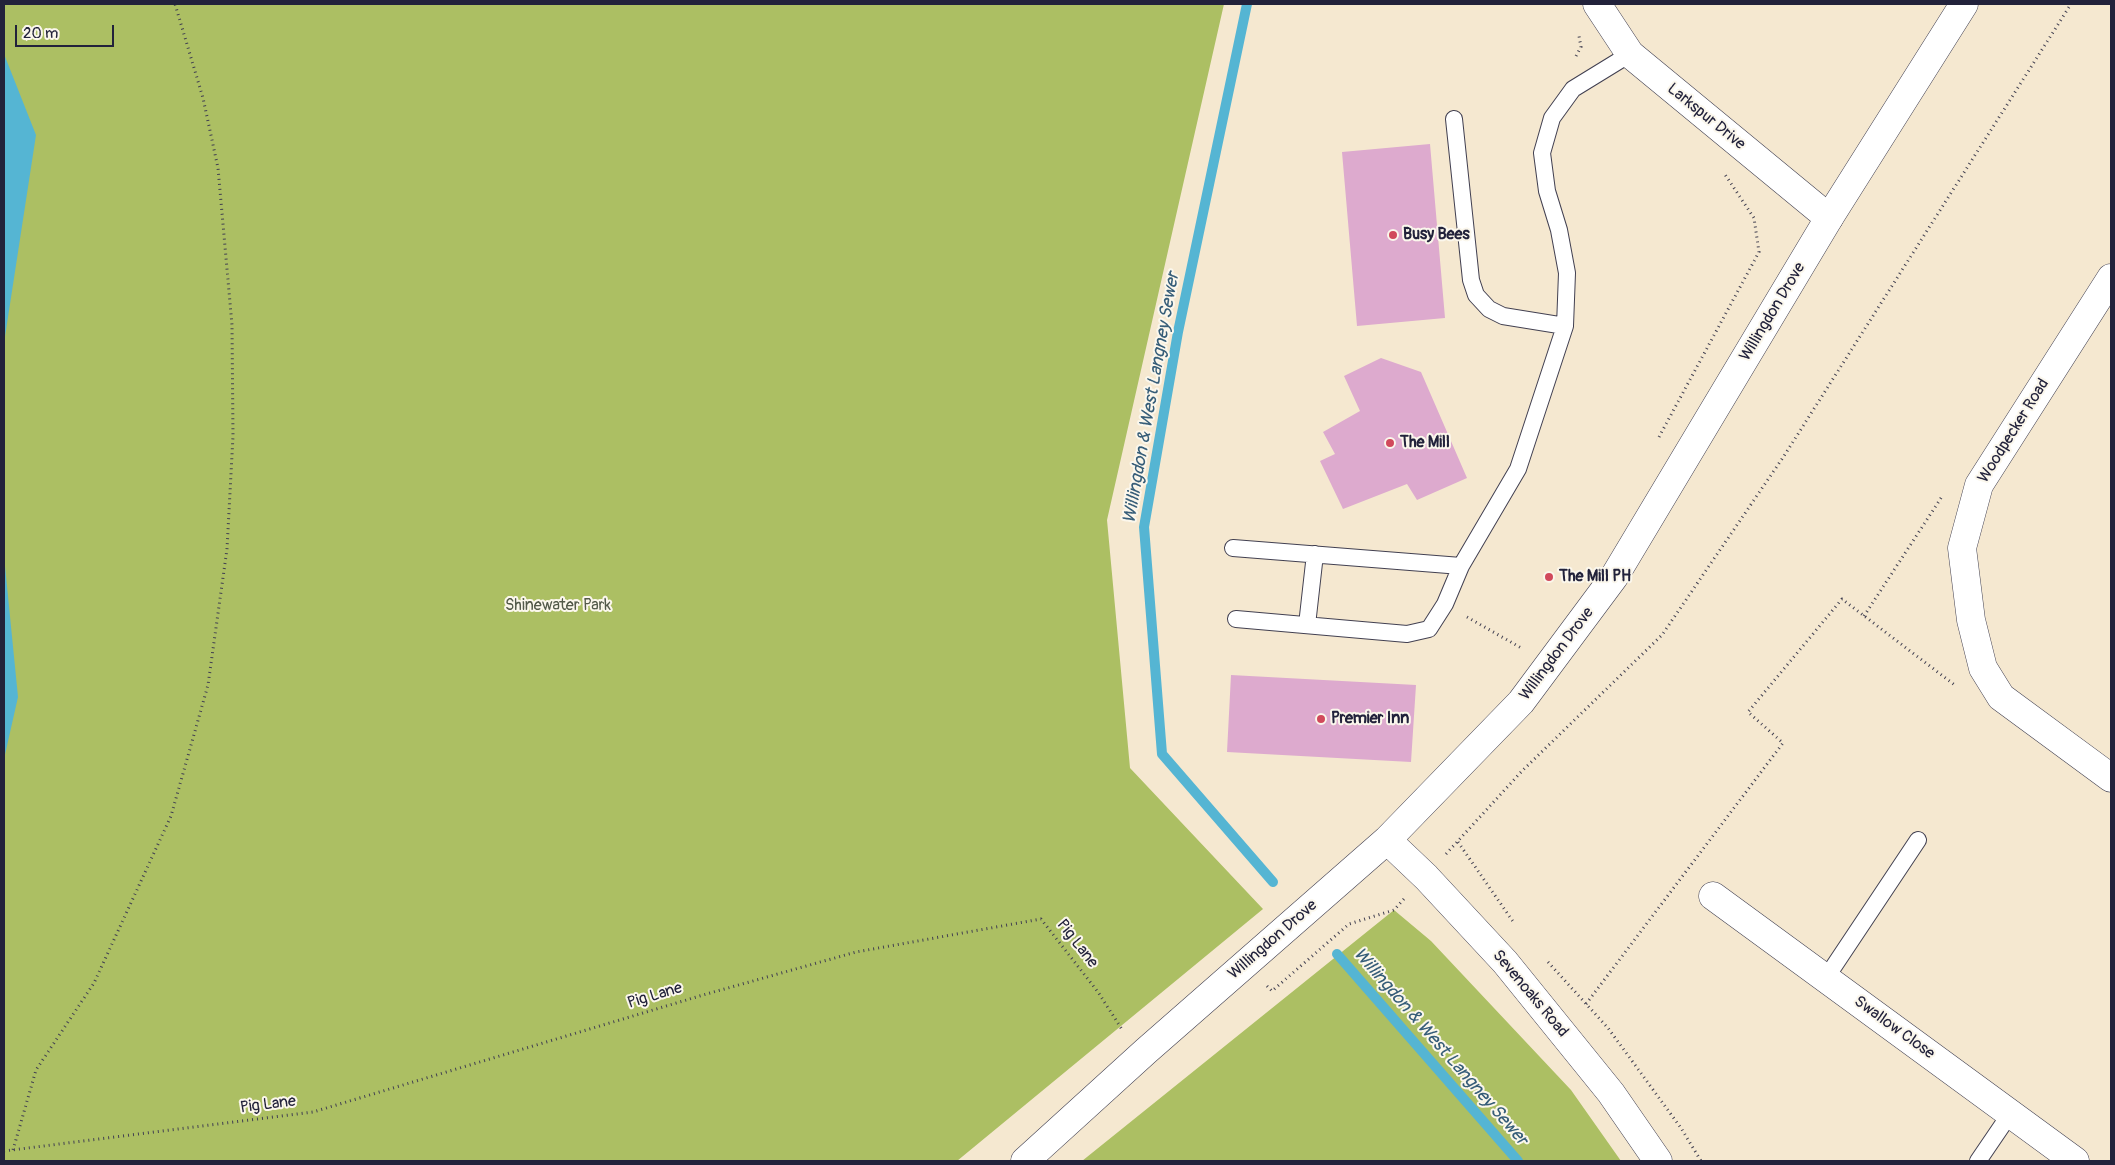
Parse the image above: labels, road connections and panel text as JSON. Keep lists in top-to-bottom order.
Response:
{
  "streets": {
    "street": [
      "Larkspur Drive",
      "Willingdon Drove",
      "Woodpecker Road",
      "Sevenoaks Road",
      "Swallow Close"
    ],
    "path": ["Pig Lane"]
  },
  "crossings": [
    ["Larkspur Drive", "Willingdon Drove"],
    ["Willingdon Drove", "Sevenoaks Road"]
  ],
  "water": ["Willingdon & West Langney Sewer"],
  "parks": ["Shinewater Park"],
  "places": [
    "Busy Bees",
    "The Mill",
    "The Mill PH",
    "Premier Inn"
  ],
  "scale_bar": "20 m"
}
